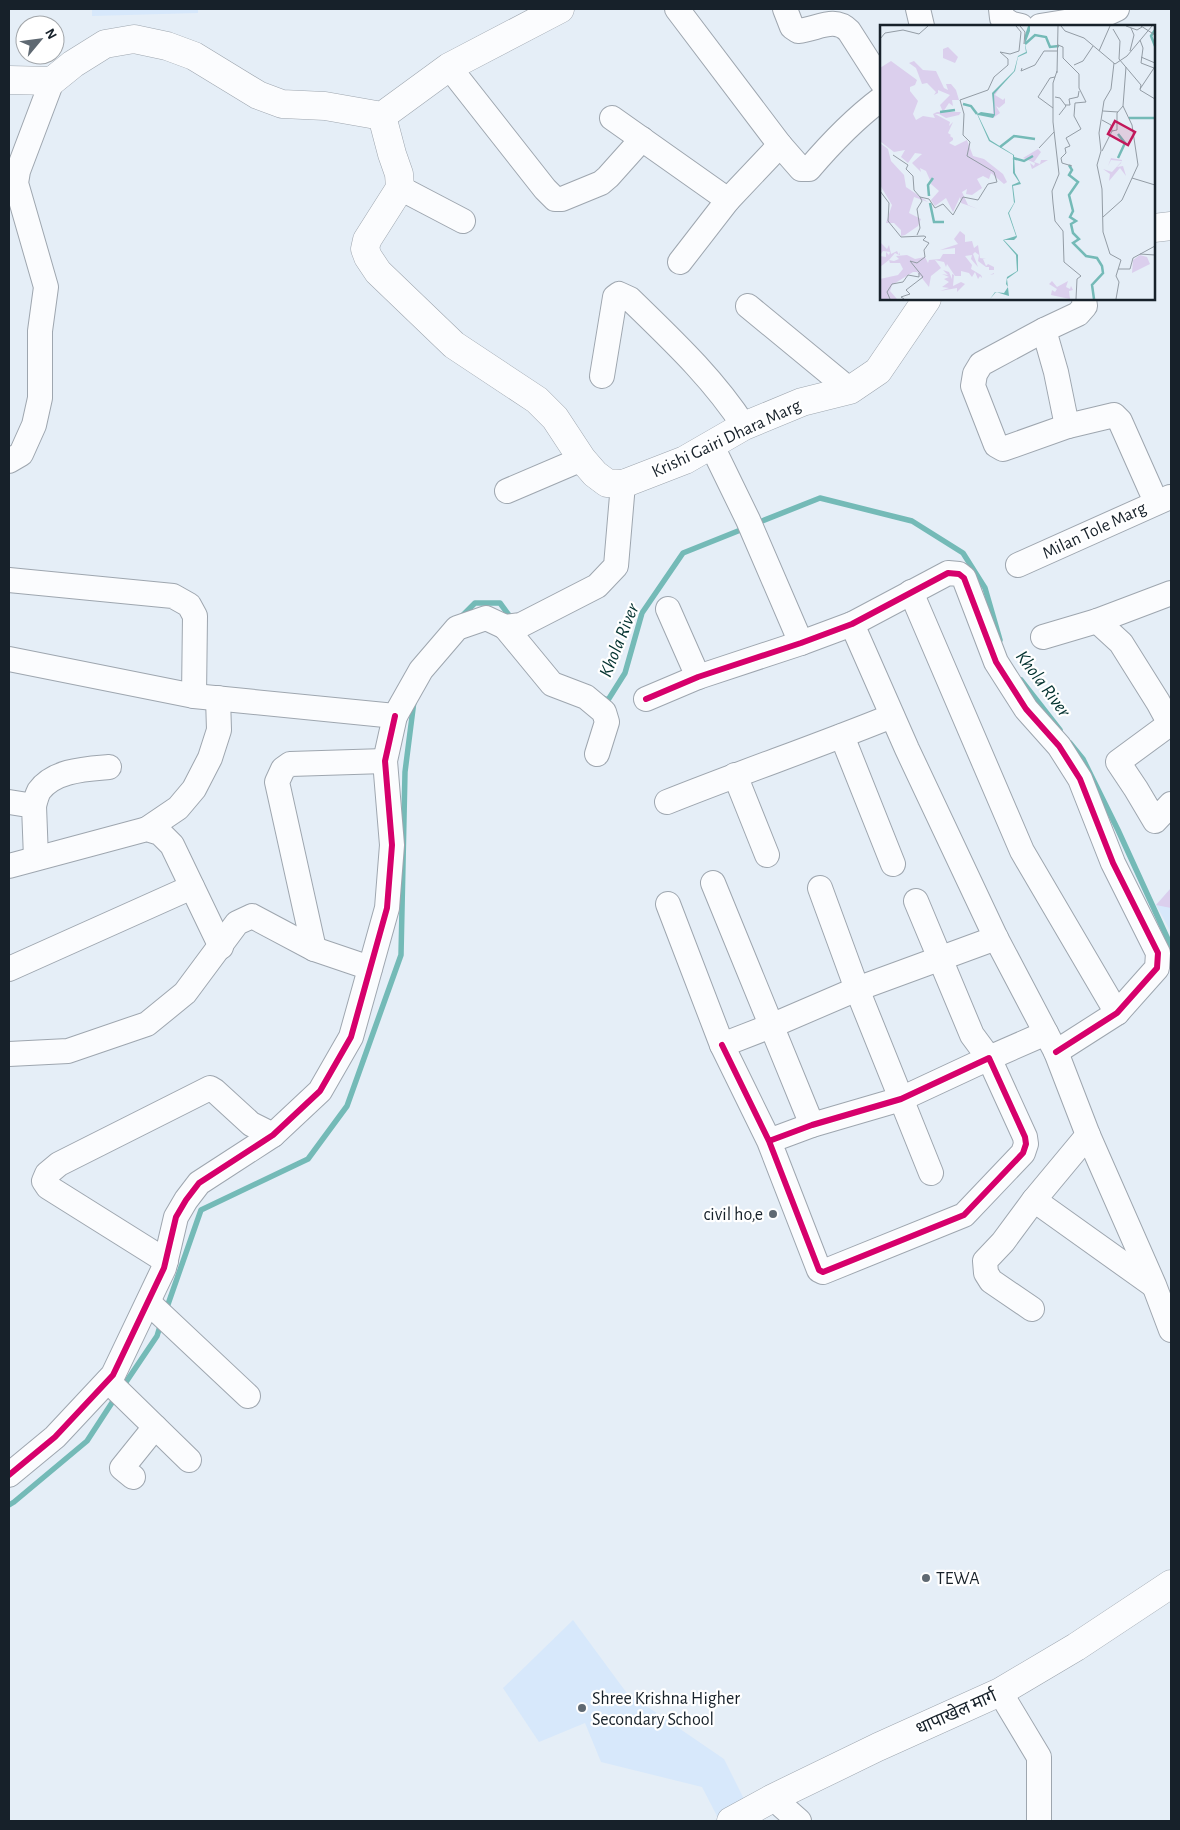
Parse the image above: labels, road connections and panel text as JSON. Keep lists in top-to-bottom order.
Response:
{
  "streets": {
    "main road": ["Krishi Gairi Dhara Marg", "धापाखेल मार्ग"],
    "street": ["Milan Tole Marg"]
  },
  "water": ["Khola River"],
  "places": ["civil ho,e", "TEWA", "Shree Krishna Higher Secondary School"],
  "north": "top right"
}
